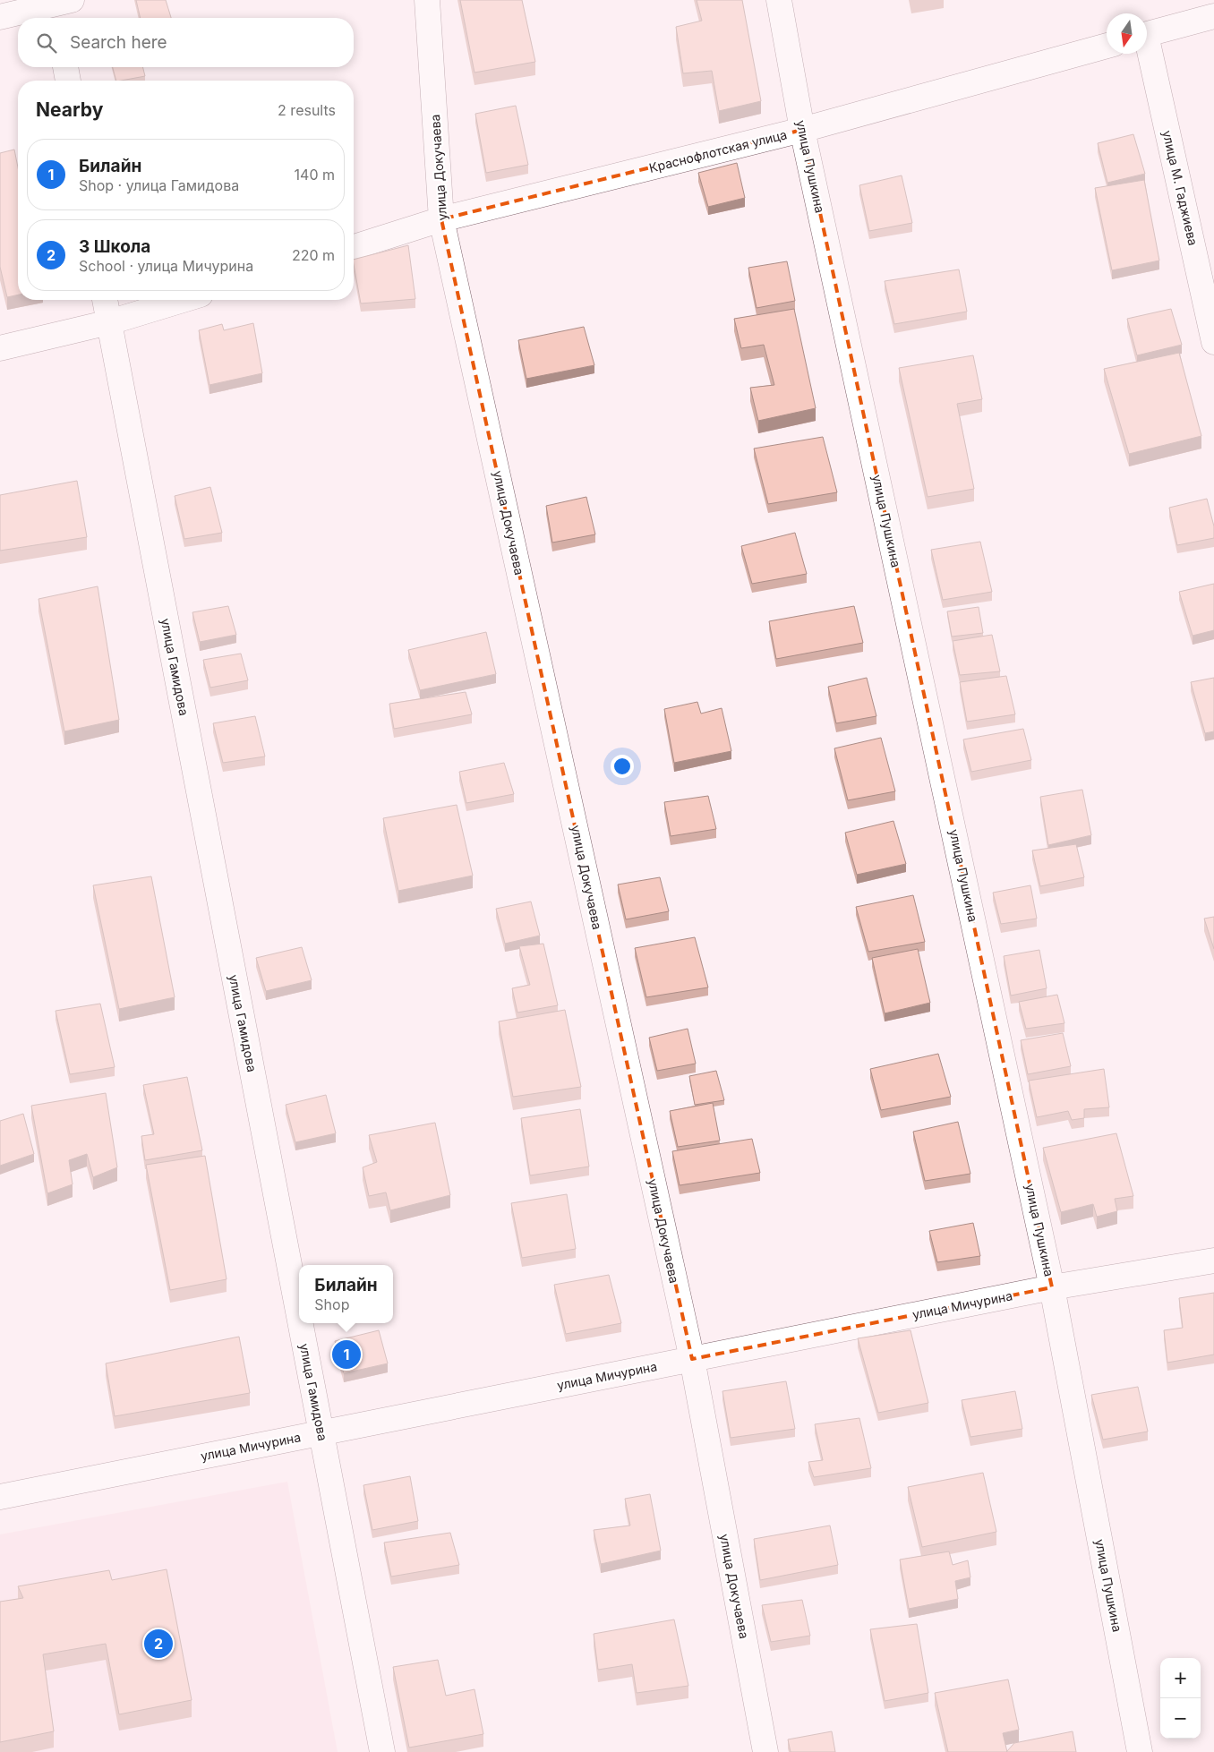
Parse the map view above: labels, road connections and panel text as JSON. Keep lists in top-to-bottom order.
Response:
{
  "streets": {
    "street": [
      "Краснофлотская улица",
      "улица Пушкина",
      "улица Докучаева",
      "улица М. Гаджиева",
      "улица Гамидова",
      "улица Мичурина"
    ]
  },
  "crossings": [
    ["Краснофлотская улица", "улица Пушкина"],
    ["Краснофлотская улица", "улица Докучаева"],
    ["улица Пушкина", "улица Мичурина"],
    ["улица Докучаева", "улица Мичурина"],
    ["улица Гамидова", "улица Мичурина"]
  ],
  "north": "bottom",
  "page": {
    "search": "Search here",
    "heading": ["Nearby", "2 results"],
    "list": [
      {
        "mark": "1",
        "name": "Билайн",
        "note": "Shop · улица Гамидова",
        "value": "140 m"
      },
      {
        "mark": "2",
        "name": "3 Школа",
        "note": "School · улица Мичурина",
        "value": "220 m"
      }
    ],
    "popup": ["Билайн", "Shop"],
    "pins": ["1", "2"],
    "map_buttons": ["+", "−"]
  }
}
